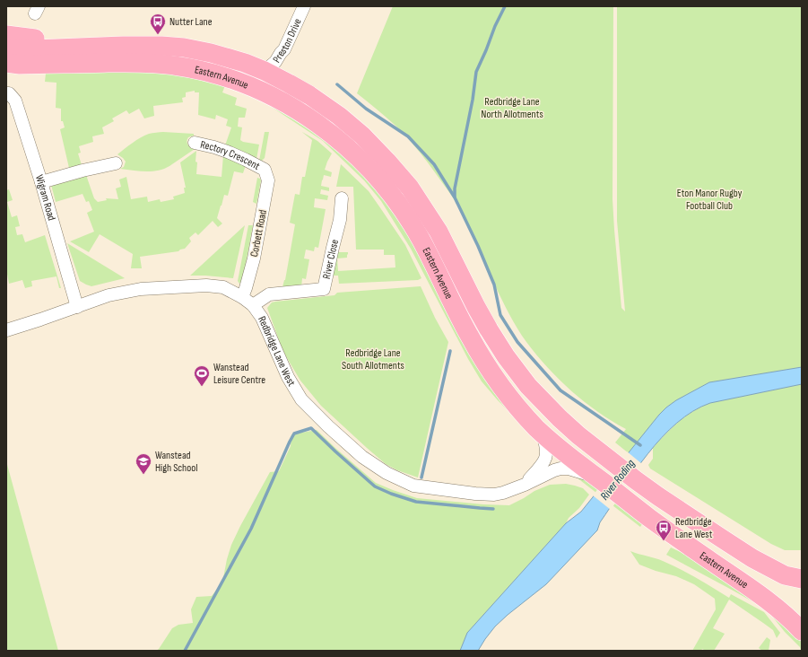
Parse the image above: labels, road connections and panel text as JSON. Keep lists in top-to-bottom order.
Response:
{
  "streets": {
    "highway": ["Eastern Avenue"],
    "street": [
      "Preston Drive",
      "Rectory Crescent",
      "Wigram Road",
      "Corbett Road",
      "River Close",
      "Redbridge Lane West"
    ]
  },
  "crossings": [
    ["Preston Drive", "Eastern Avenue"],
    ["Eastern Avenue", "Redbridge Lane West"],
    ["Rectory Crescent", "Corbett Road"],
    ["Wigram Road", "Redbridge Lane West"],
    ["Corbett Road", "Redbridge Lane West"],
    ["River Close", "Redbridge Lane West"]
  ],
  "water": ["River Roding"],
  "parks": ["Redbridge Lane North Allotments", "Eton Manor Rugby Football Club", "Redbridge Lane South Allotments"],
  "places": {
    "bus stop": ["Nutter Lane", "Redbridge Lane West"],
    "sports": ["Wanstead Leisure Centre"],
    "school or university": ["Wanstead High School"]
  }
}
